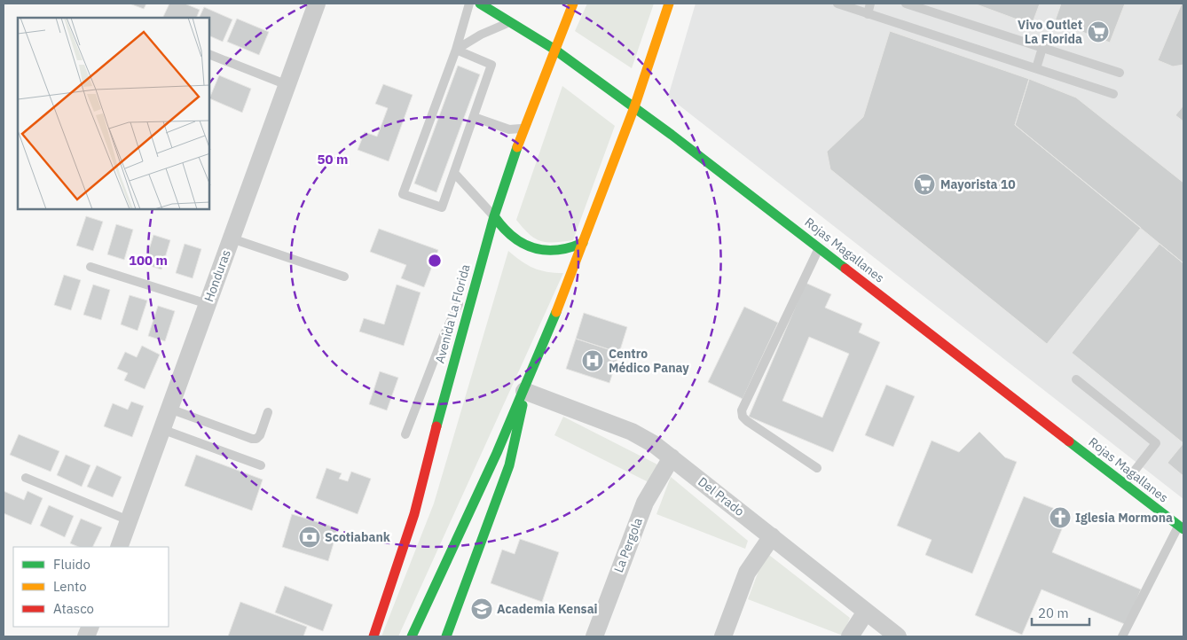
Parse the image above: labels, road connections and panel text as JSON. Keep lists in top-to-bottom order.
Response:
{
  "streets": {
    "main road": ["Rojas Magallanes", "Avenida La Florida"],
    "street": ["Honduras", "Del Prado", "La Pergola"]
  },
  "crossings": [
    ["Rojas Magallanes", "Avenida La Florida"],
    ["Del Prado", "La Pergola"]
  ],
  "places": {
    "supermarket": ["Vivo Outlet La Florida", "Mayorista 10"],
    "hospital": ["Centro Médico Panay"],
    "church": ["Iglesia Mormona"],
    "bank": ["Scotiabank"],
    "school or university": ["Academia Kensai"]
  },
  "legend": ["Fluido", "Lento", "Atasco"],
  "scale_bar": "20 m",
  "rings": ["50 m", "100 m"]
}
